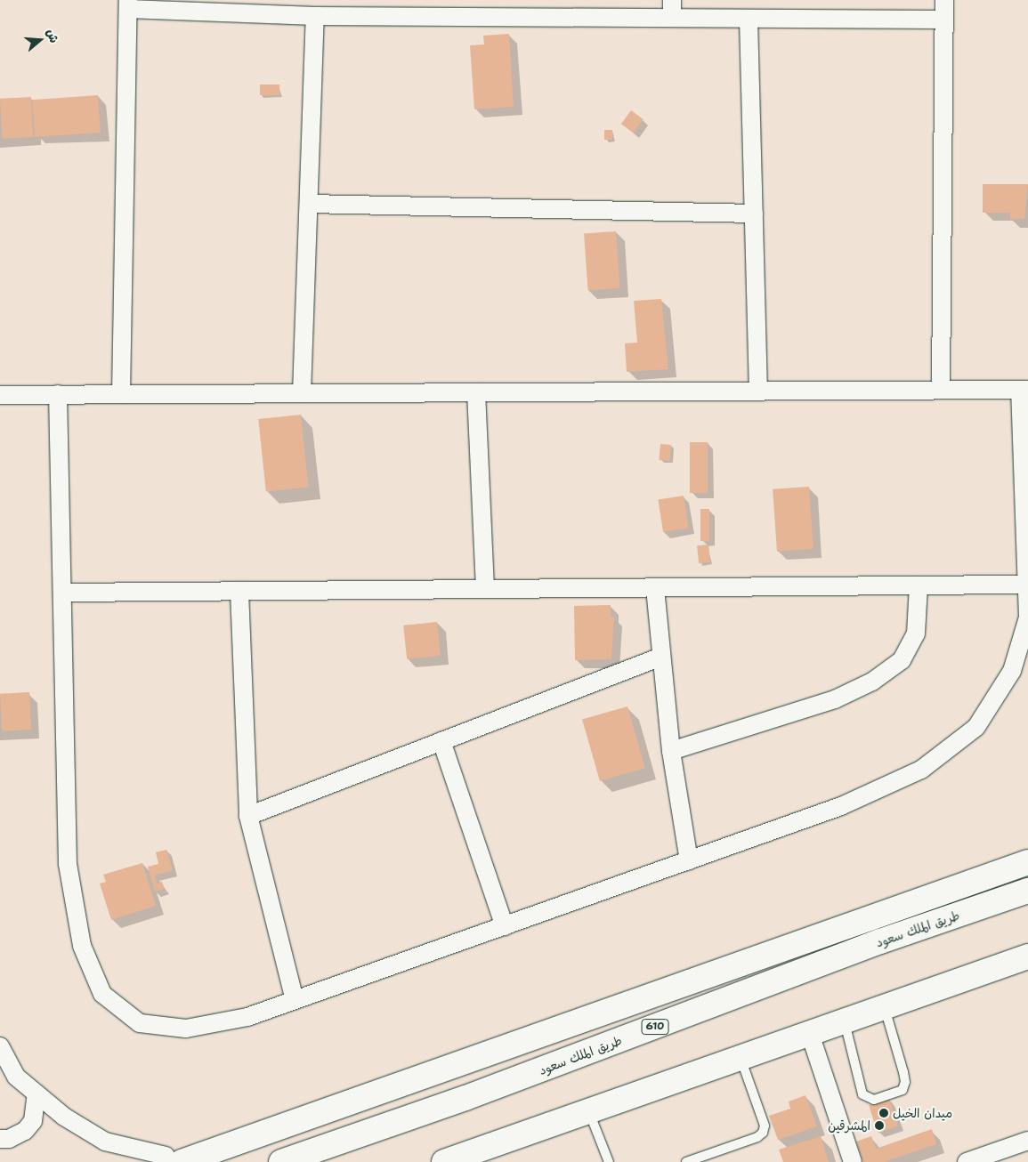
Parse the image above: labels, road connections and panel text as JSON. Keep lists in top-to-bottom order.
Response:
{
  "streets": {
    "main road": ["طريق الملك سعود", "610"]
  },
  "places": ["ميدان الخيل", "المشرقين"],
  "north": "right"
}
